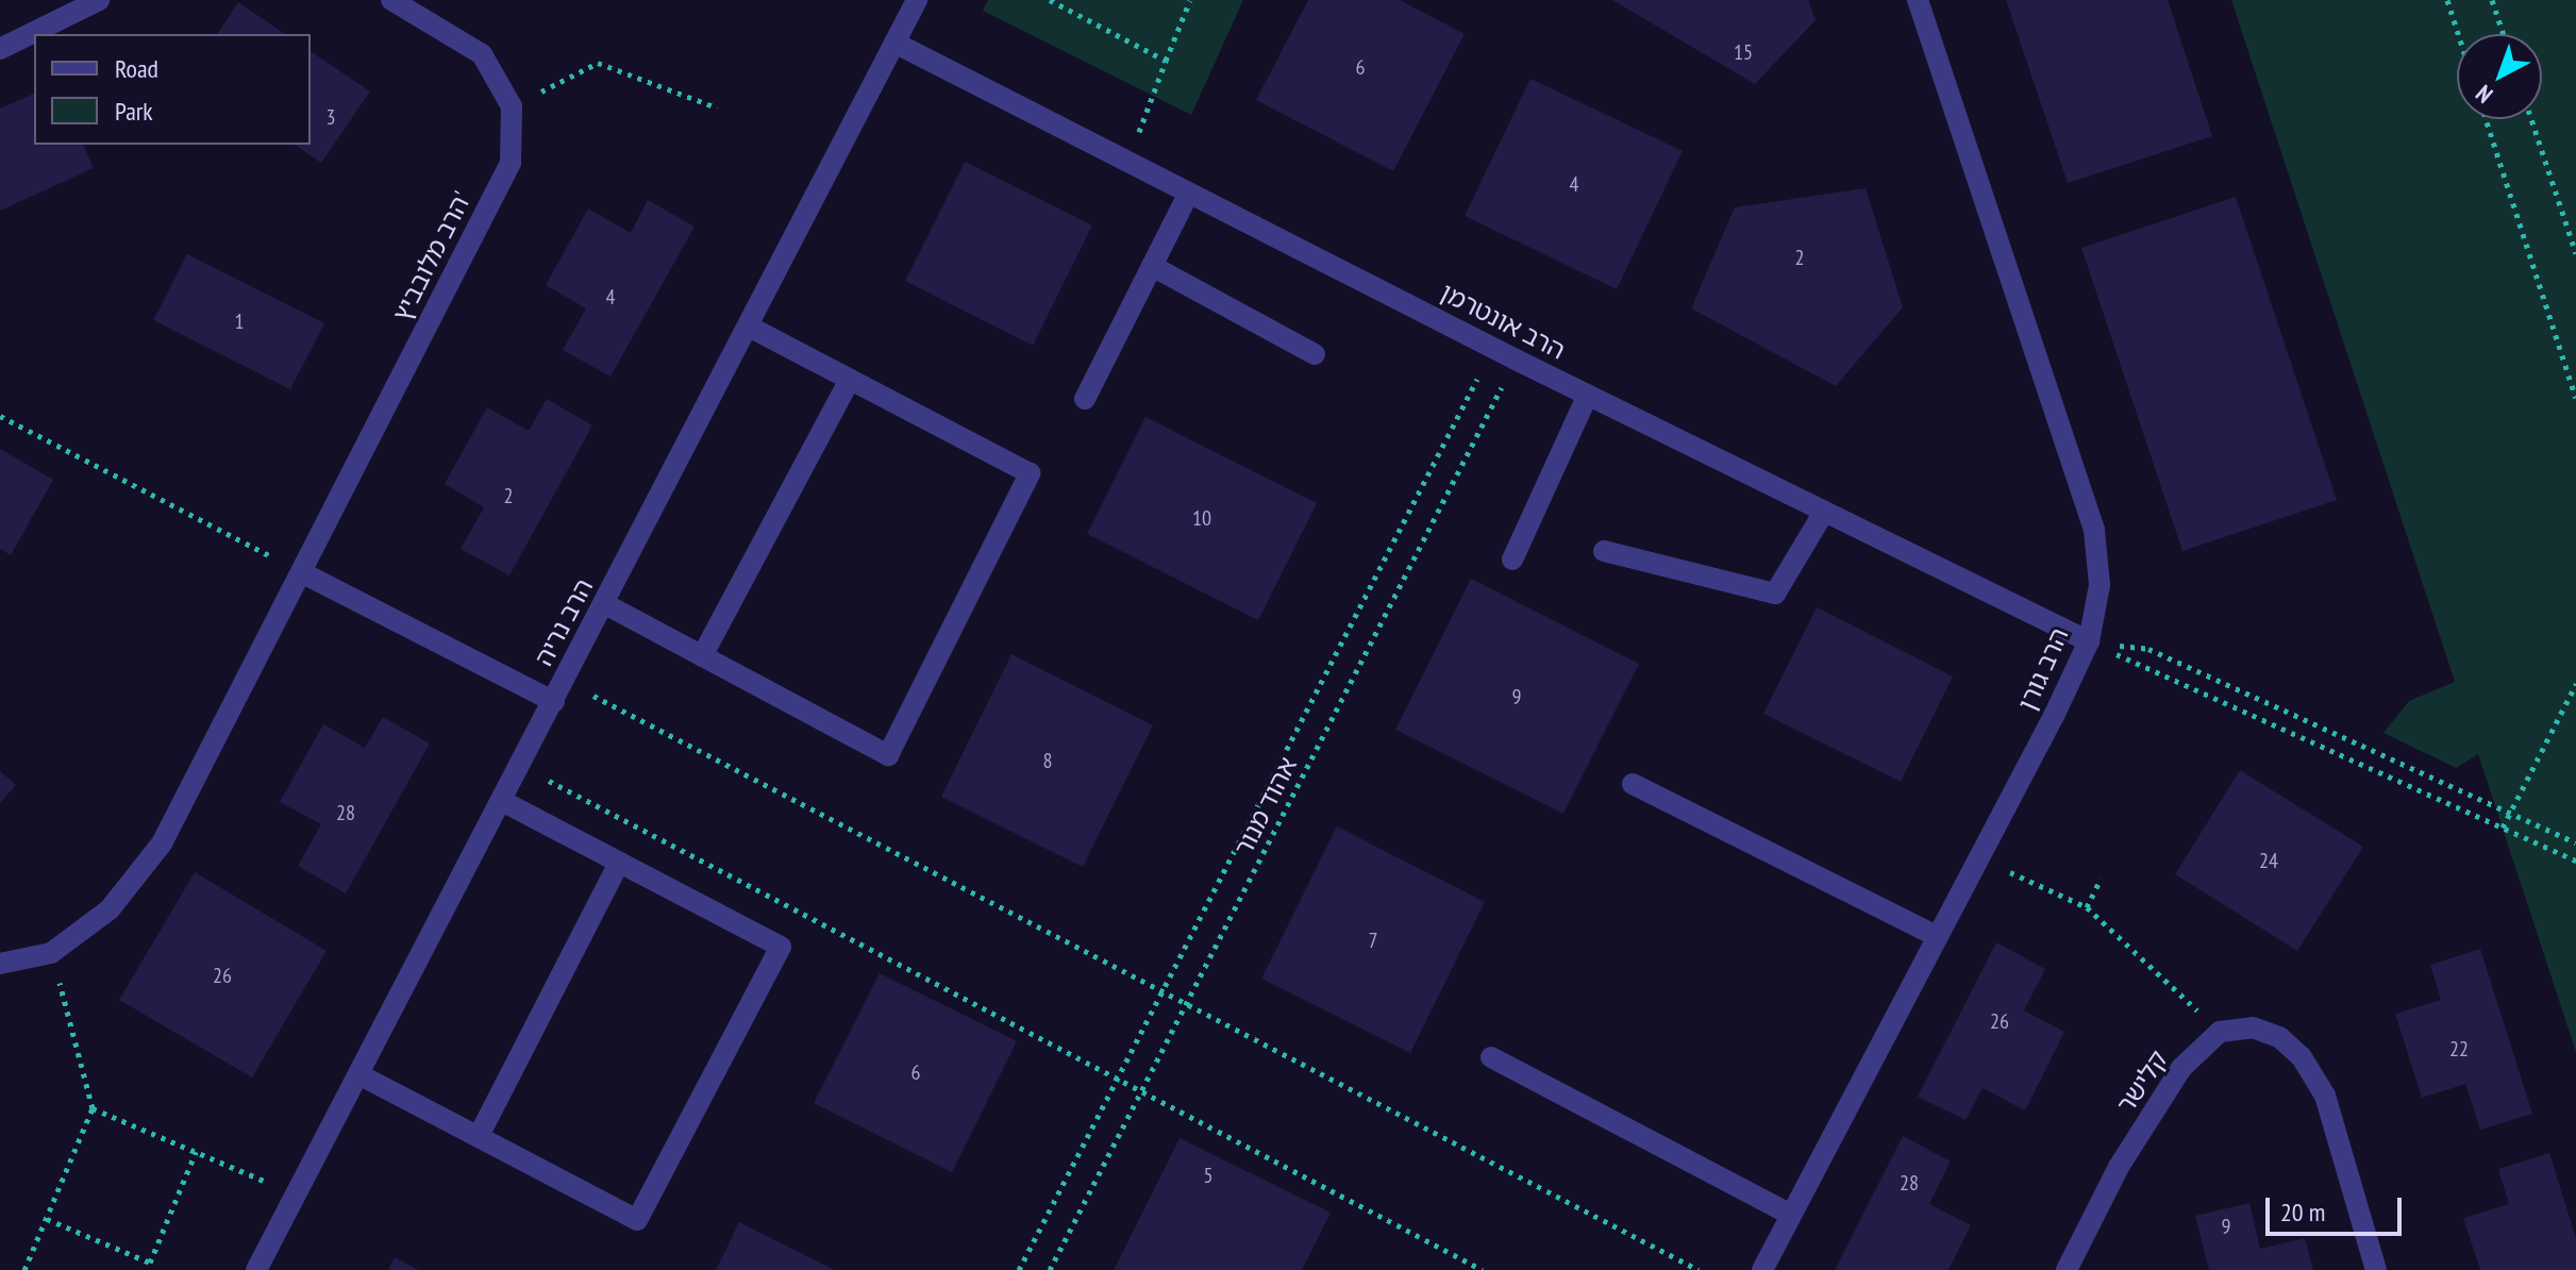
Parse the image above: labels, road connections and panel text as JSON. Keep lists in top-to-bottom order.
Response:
{
  "streets": {
    "street": [
      "הרב מלובביץ'",
      "הרב אונטרמן",
      "הרב נריה",
      "הרב גורן",
      "קלישר"
    ],
    "path": ["אהוד מנור"]
  },
  "crossings": [
    ["הרב אונטרמן", "הרב נריה"],
    ["הרב אונטרמן", "הרב גורן"],
    ["הרב אונטרמן", "אהוד מנור"]
  ],
  "house_numbers": [
    "15",
    "6",
    "3",
    "4",
    "2",
    "4",
    "1",
    "2",
    "10",
    "9",
    "8",
    "28",
    "24",
    "7",
    "26",
    "26",
    "22",
    "6",
    "5",
    "28",
    "9"
  ],
  "legend": ["Road", "Park"],
  "scale_bar": "20 m",
  "north": "bottom left"
}
